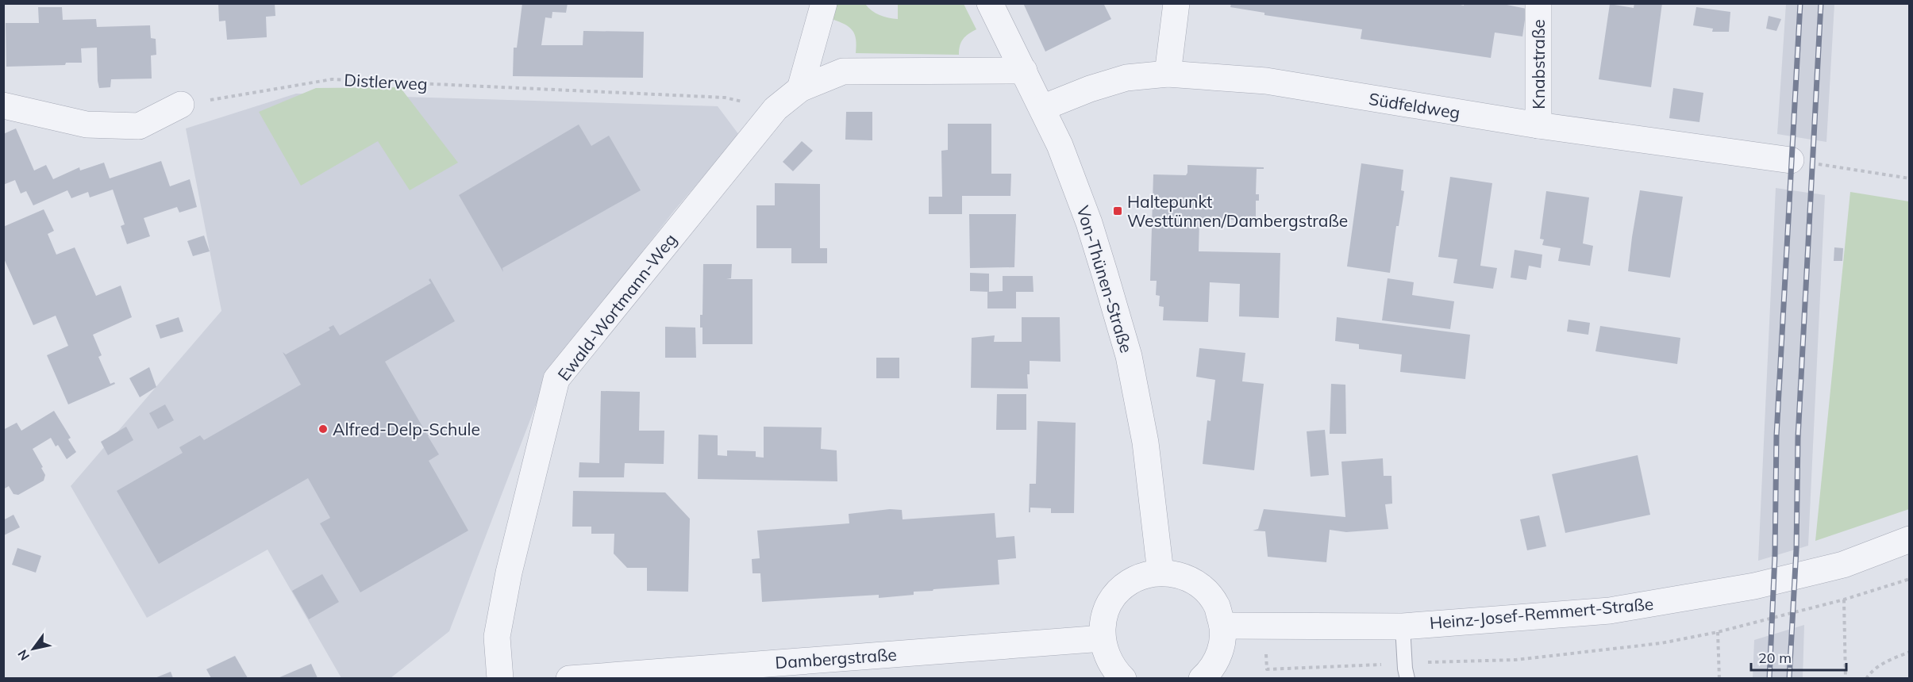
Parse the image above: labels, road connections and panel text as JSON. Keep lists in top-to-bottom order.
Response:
{
  "streets": {
    "street": [
      "Knabstraße",
      "Südfeldweg",
      "Von-Thünen-Straße",
      "Ewald-Wortmann-Weg",
      "Heinz-Josef-Remmert-Straße",
      "Dambergstraße"
    ],
    "path": ["Distlerweg"]
  },
  "crossings": [
    ["Knabstraße", "Südfeldweg"],
    ["Distlerweg", "Ewald-Wortmann-Weg"],
    ["Südfeldweg", "Von-Thünen-Straße"],
    ["Von-Thünen-Straße", "Ewald-Wortmann-Weg"]
  ],
  "places": {
    "transit": ["Haltepunkt Westtünnen/Dambergstraße"],
    "other": ["Alfred-Delp-Schule"]
  },
  "scale_bar": "20 m",
  "north": "bottom left"
}
